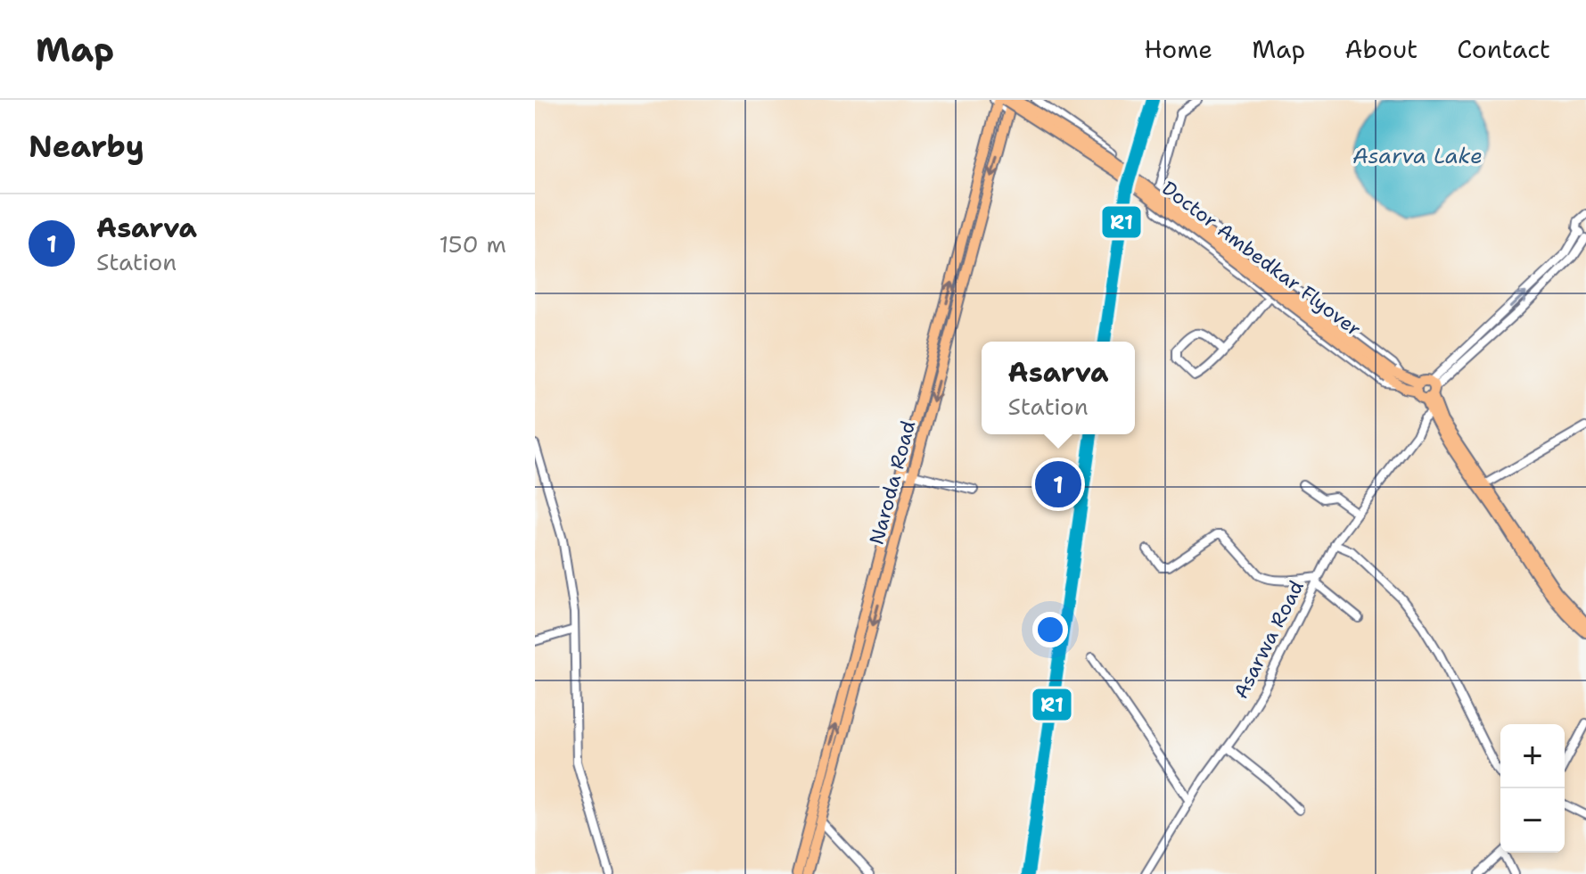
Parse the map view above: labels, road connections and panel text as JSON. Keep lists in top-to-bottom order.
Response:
{
  "streets": {
    "main road": ["Doctor Ambedkar Flyover", "Naroda Road"],
    "street": ["Asarwa Road"]
  },
  "crossings": [
    ["Doctor Ambedkar Flyover", "Naroda Road"]
  ],
  "water": ["Asarva Lake"],
  "lines": ["transit line R1"],
  "page": {
    "header": "Map",
    "nav": [
      "Home",
      "Map",
      "About",
      "Contact"
    ],
    "heading": "Nearby",
    "list": [
      {
        "mark": "1",
        "name": "Asarva",
        "note": "Station",
        "value": "150 m"
      }
    ],
    "popup": ["Asarva", "Station"],
    "pins": "1",
    "map_buttons": ["+", "−"]
  }
}
